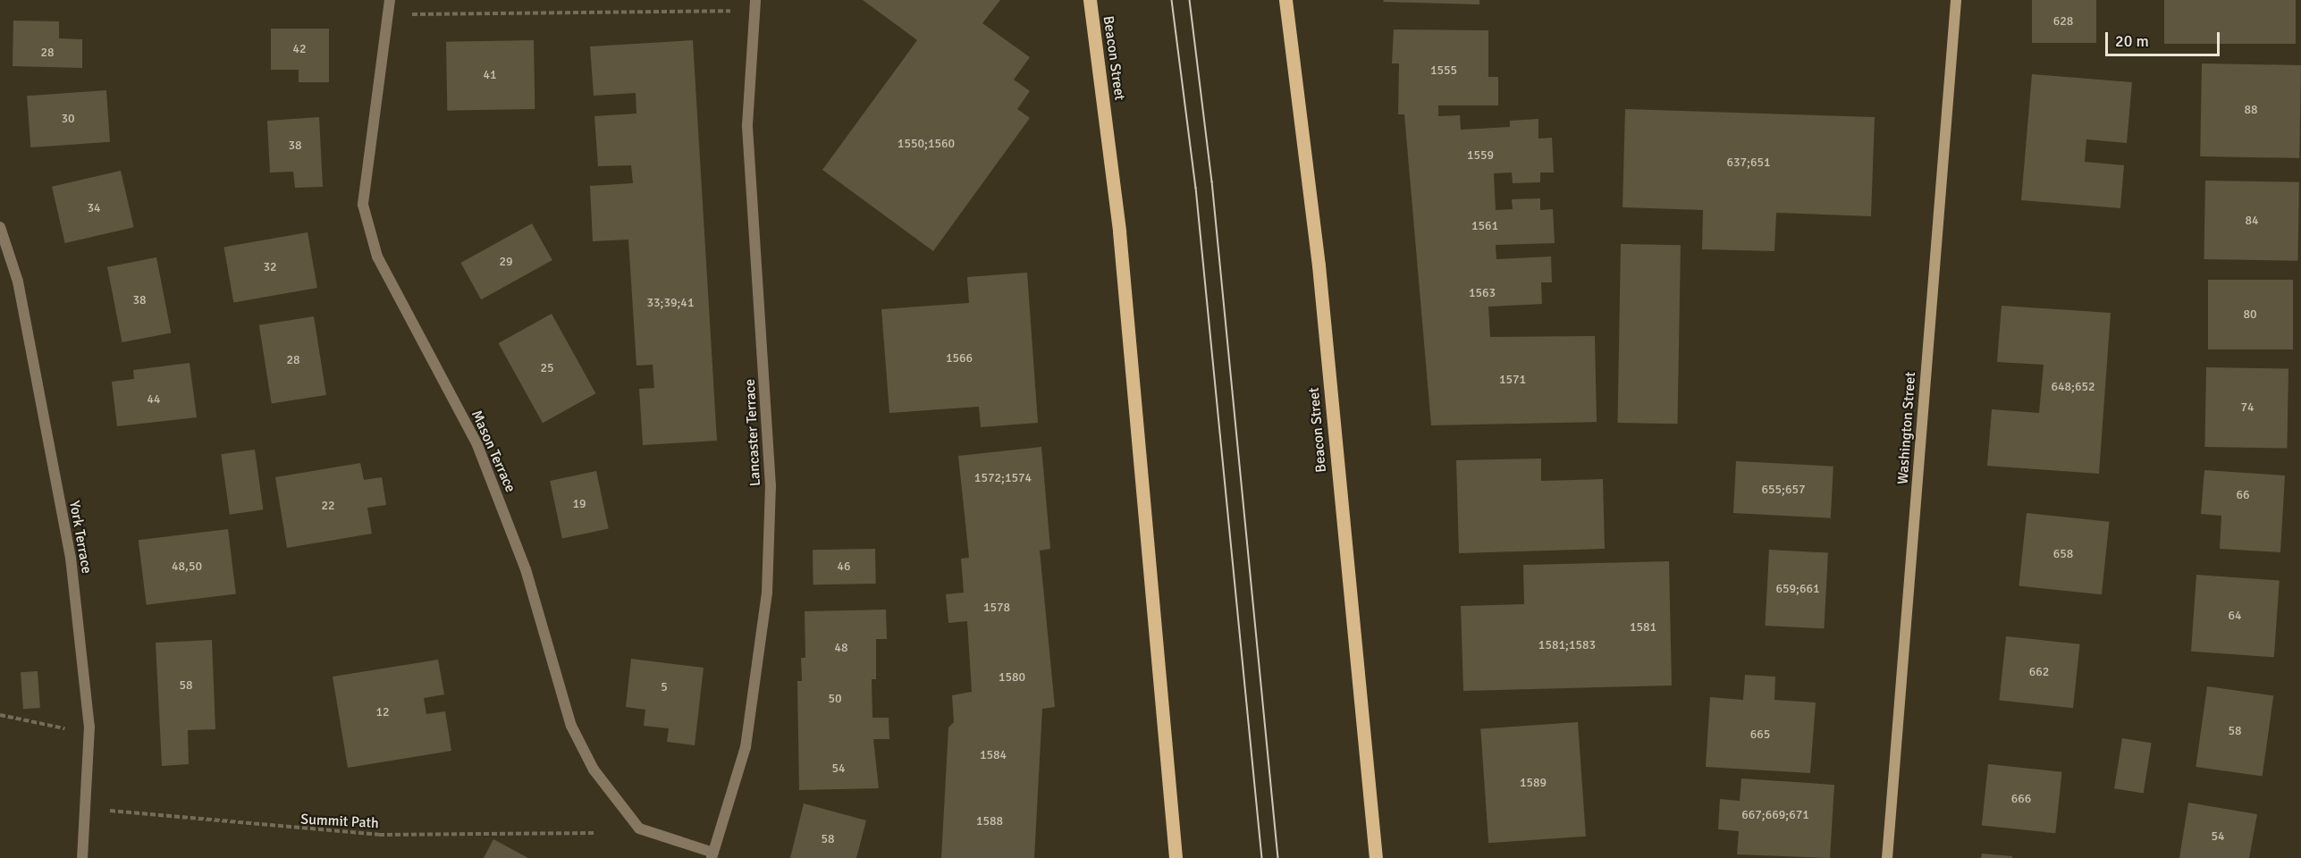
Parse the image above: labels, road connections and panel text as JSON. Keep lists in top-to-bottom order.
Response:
{
  "streets": {
    "main road": ["Beacon Street", "Washington Street"],
    "street": ["Lancaster Terrace", "Mason Terrace", "York Terrace"],
    "path": ["Summit Path"]
  },
  "crossings": [
    ["Lancaster Terrace", "Mason Terrace"],
    ["York Terrace", "Summit Path"]
  ],
  "house_numbers": [
    "628",
    "42",
    "28",
    "1555",
    "41",
    "88",
    "30",
    "1550;1560",
    "38",
    "1559",
    "637;651",
    "34",
    "84",
    "1561",
    "29",
    "32",
    "1563",
    "38",
    "33;39;41",
    "80",
    "1566",
    "28",
    "25",
    "1571",
    "648;652",
    "44",
    "74",
    "1572;1574",
    "655;657",
    "66",
    "19",
    "22",
    "658",
    "48,50",
    "46",
    "659;661",
    "1578",
    "64",
    "1581",
    "1581;1583",
    "48",
    "662",
    "1580",
    "58",
    "5",
    "50",
    "12",
    "58",
    "665",
    "1584",
    "54",
    "1589",
    "666",
    "667;669;671",
    "1588",
    "54",
    "58"
  ],
  "scale_bar": "20 m"
}
